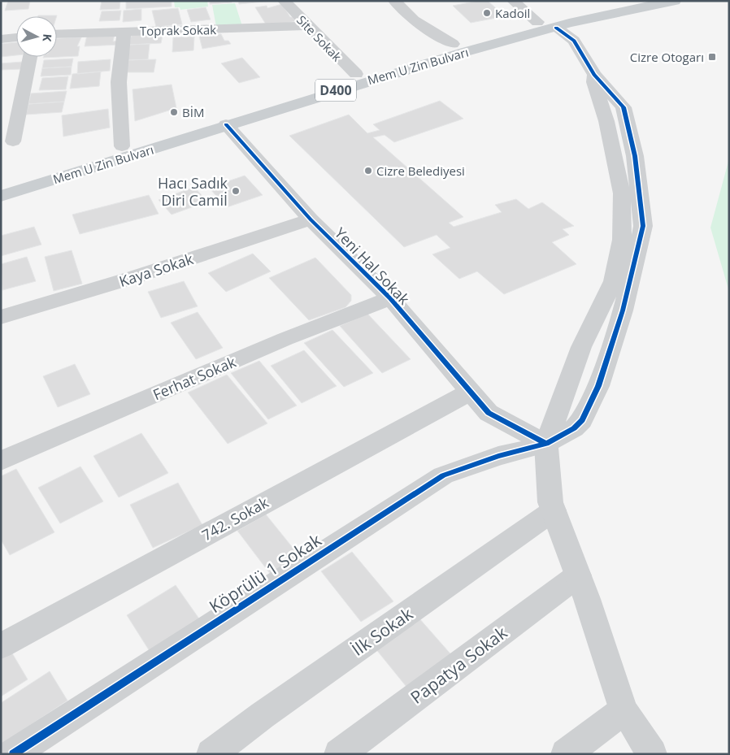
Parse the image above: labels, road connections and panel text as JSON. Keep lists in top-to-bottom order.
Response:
{
  "streets": {
    "main road": ["Mem U Zin Bulvarı", "D400"],
    "street": [
      "Toprak Sokak",
      "Site Sokak",
      "Yeni Hal Sokak",
      "Kaya Sokak",
      "Ferhat Sokak",
      "742. Sokak",
      "Köprülü 1 Sokak",
      "İlk Sokak",
      "Papatya Sokak"
    ]
  },
  "crossings": [
    ["Toprak Sokak", "Site Sokak"],
    ["Site Sokak", "Mem U Zin Bulvarı"],
    ["Mem U Zin Bulvarı", "Yeni Hal Sokak"],
    ["Yeni Hal Sokak", "Kaya Sokak"],
    ["Yeni Hal Sokak", "Ferhat Sokak"],
    ["Yeni Hal Sokak", "742. Sokak"],
    ["Yeni Hal Sokak", "Köprülü 1 Sokak"]
  ],
  "places": {
    "other": [
      "Kadoil",
      "BİM",
      "Cizre Belediyesi",
      "Hacı Sadık Diri Camiİ"
    ],
    "transit": ["Cizre Otogarı"]
  },
  "north": "right"
}
